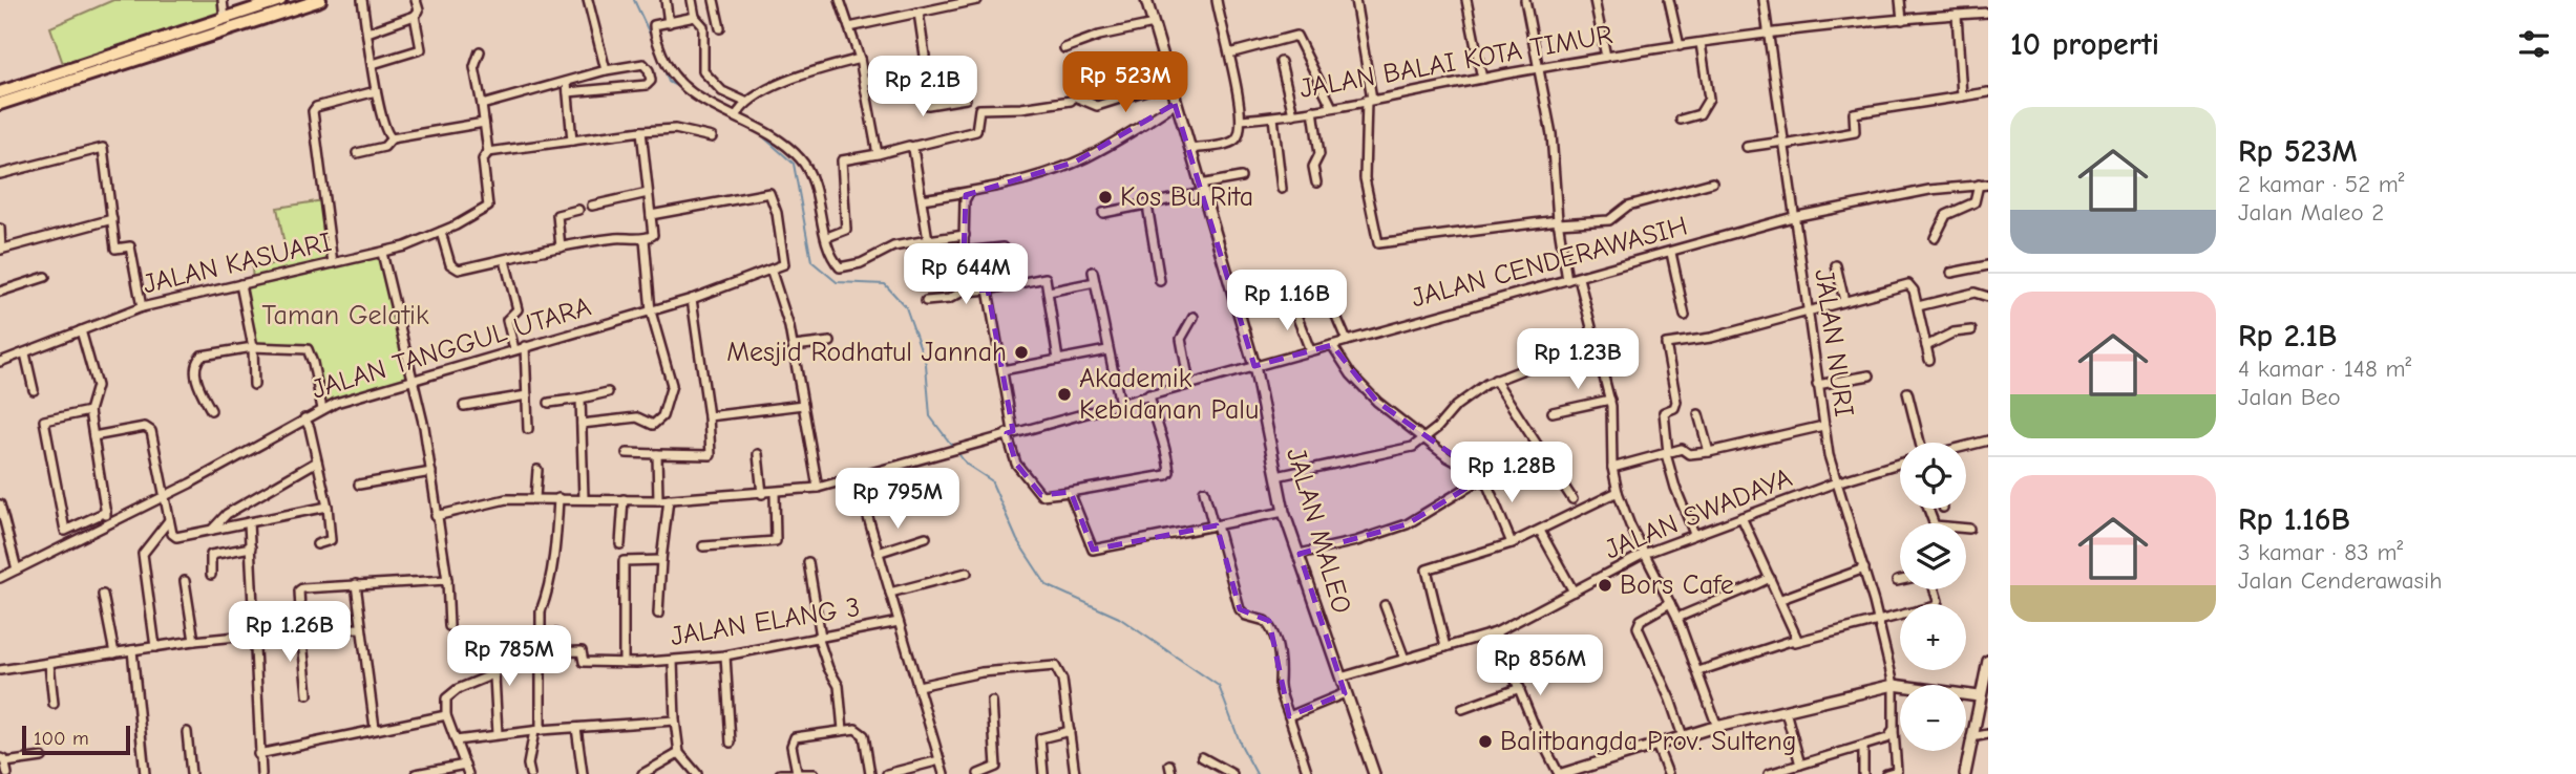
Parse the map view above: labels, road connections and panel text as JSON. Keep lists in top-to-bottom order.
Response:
{
  "streets": {
    "street": [
      "JALAN BALAI KOTA TIMUR",
      "JALAN CENDERAWASIH",
      "JALAN KASUARI",
      "JALAN NURI",
      "JALAN TANGGUL UTARA",
      "JALAN SWADAYA",
      "JALAN MALEO",
      "JALAN ELANG 3"
    ]
  },
  "crossings": [
    ["JALAN BALAI KOTA TIMUR", "JALAN NURI"],
    ["JALAN CENDERAWASIH", "JALAN NURI"],
    ["JALAN CENDERAWASIH", "JALAN MALEO"],
    ["JALAN NURI", "JALAN SWADAYA"],
    ["JALAN SWADAYA", "JALAN MALEO"]
  ],
  "parks": ["Taman Gelatik"],
  "places": [
    "Kos Bu Rita",
    "Mesjid Rodhatul Jannah",
    "Akademik Kebidanan Palu",
    "Bors Cafe",
    "Balitbangda Prov. Sulteng"
  ],
  "scale_bar": "100 m",
  "page": {
    "heading": "10 properti",
    "price": [
      "Rp 523M",
      "Rp 2.1B",
      "Rp 644M",
      "Rp 1.16B",
      "Rp 1.23B",
      "Rp 1.28B",
      "Rp 795M",
      "Rp 1.26B",
      "Rp 785M",
      "Rp 856M"
    ],
    "list": [
      {
        "name": "Rp 523M",
        "note": "2 kamar · 52 m² · Jalan Maleo 2"
      },
      {
        "name": "Rp 2.1B",
        "note": "4 kamar · 148 m² · Jalan Beo"
      },
      {
        "name": "Rp 1.16B",
        "note": "3 kamar · 83 m² · Jalan Cenderawasih"
      }
    ],
    "map_buttons": ["+", "−"],
    "scale": "100 m"
  }
}
